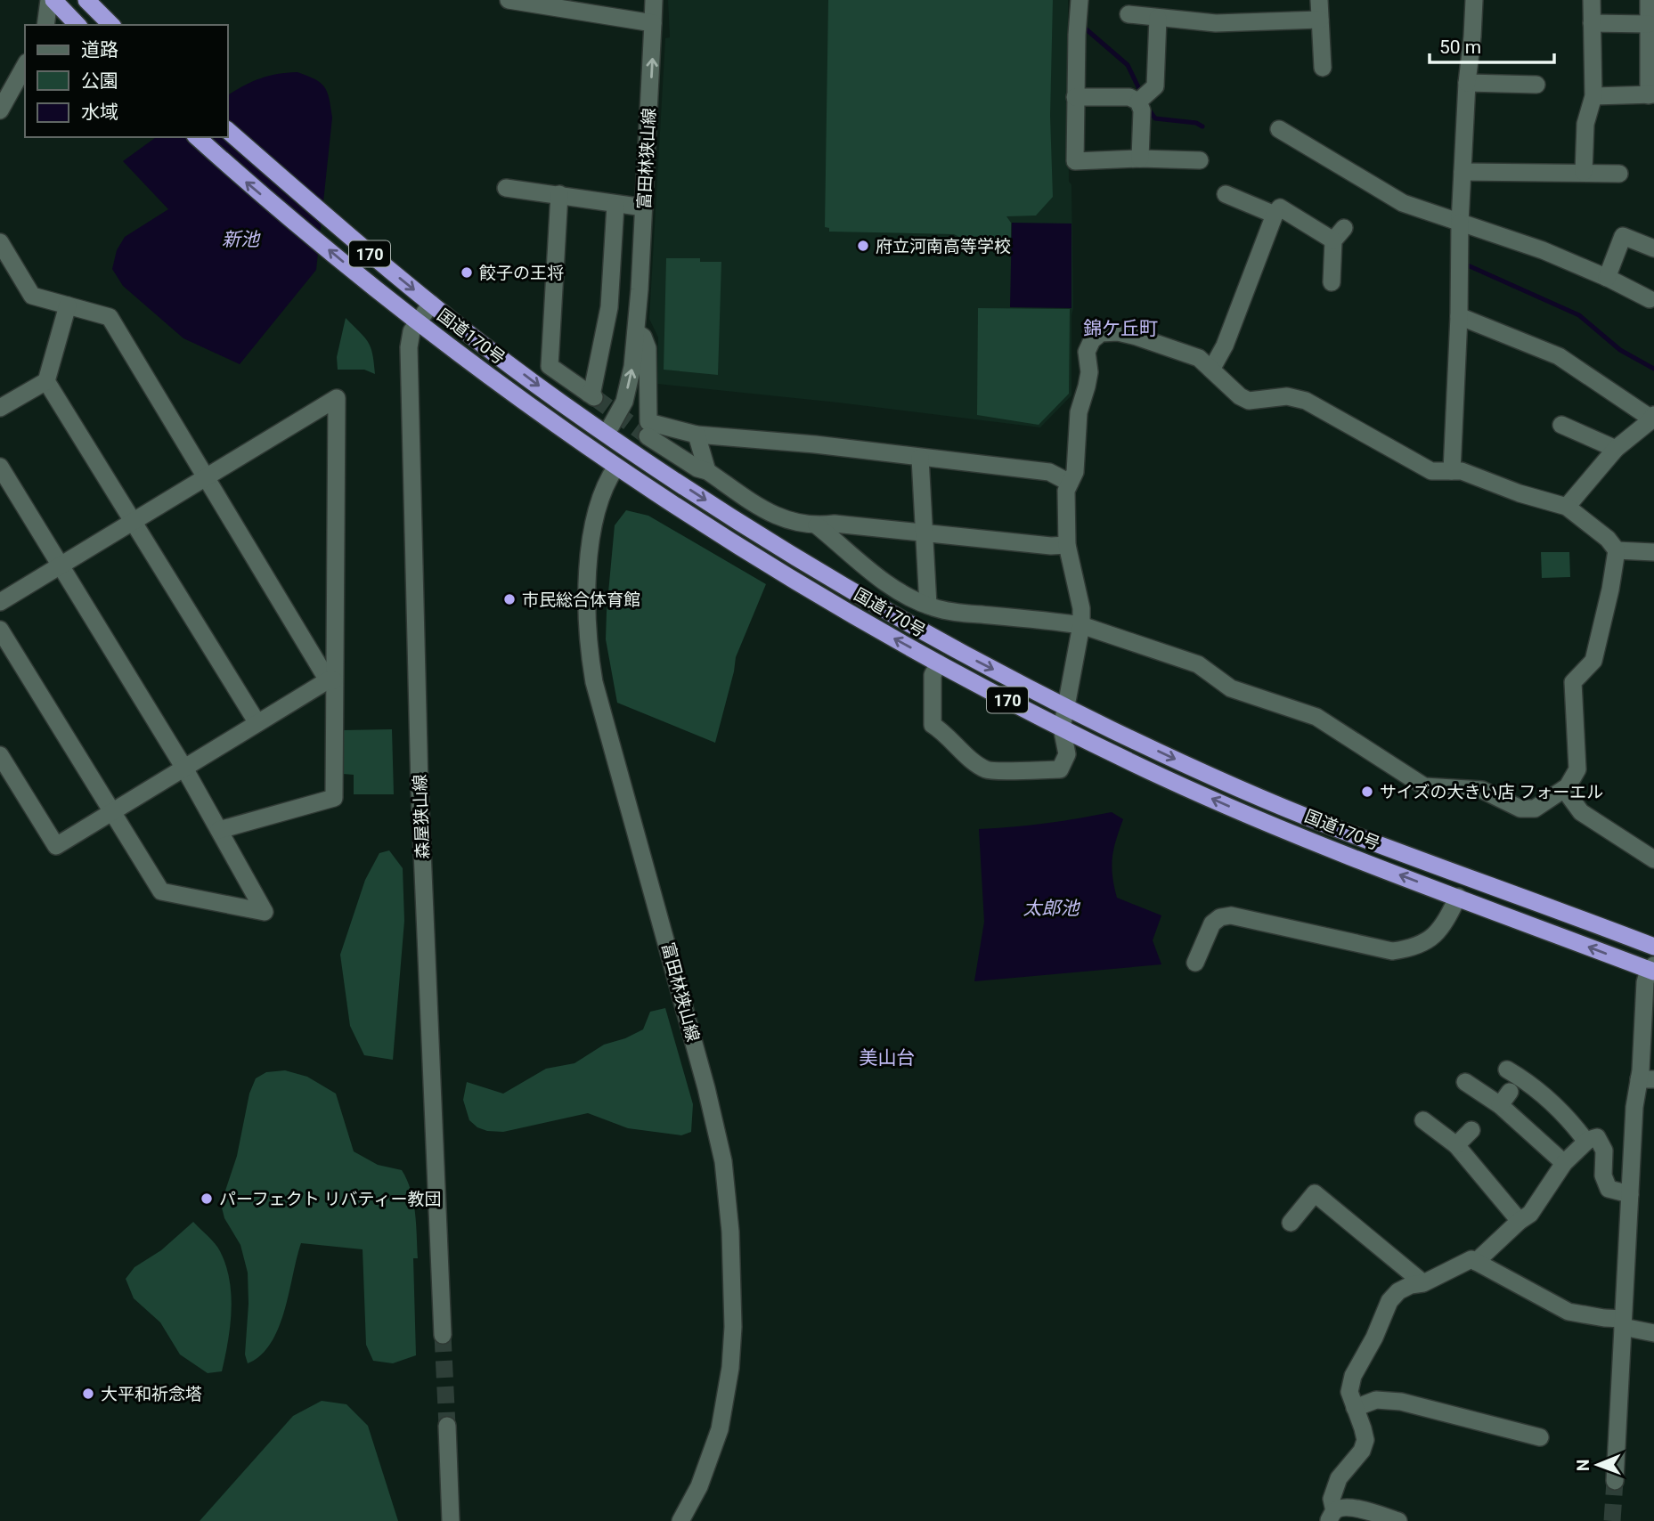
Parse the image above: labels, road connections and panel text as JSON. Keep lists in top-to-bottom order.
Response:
{
  "streets": {
    "highway": ["170", "国道170号"],
    "street": ["富田林狭山線", "森屋狭山線"]
  },
  "crossings": [
    ["富田林狭山線", "国道170号"],
    ["国道170号", "森屋狭山線"]
  ],
  "districts": ["錦ケ丘町", "美山台"],
  "water": ["新池", "太郎池"],
  "places": [
    "府立河南高等学校",
    "餃子の王将",
    "市民総合体育館",
    "サイズの大きい店 フォーエル",
    "パーフェクト リバティー教団",
    "大平和祈念塔"
  ],
  "legend": ["道路", "公園", "水域"],
  "scale_bar": "50 m",
  "north": "left"
}
